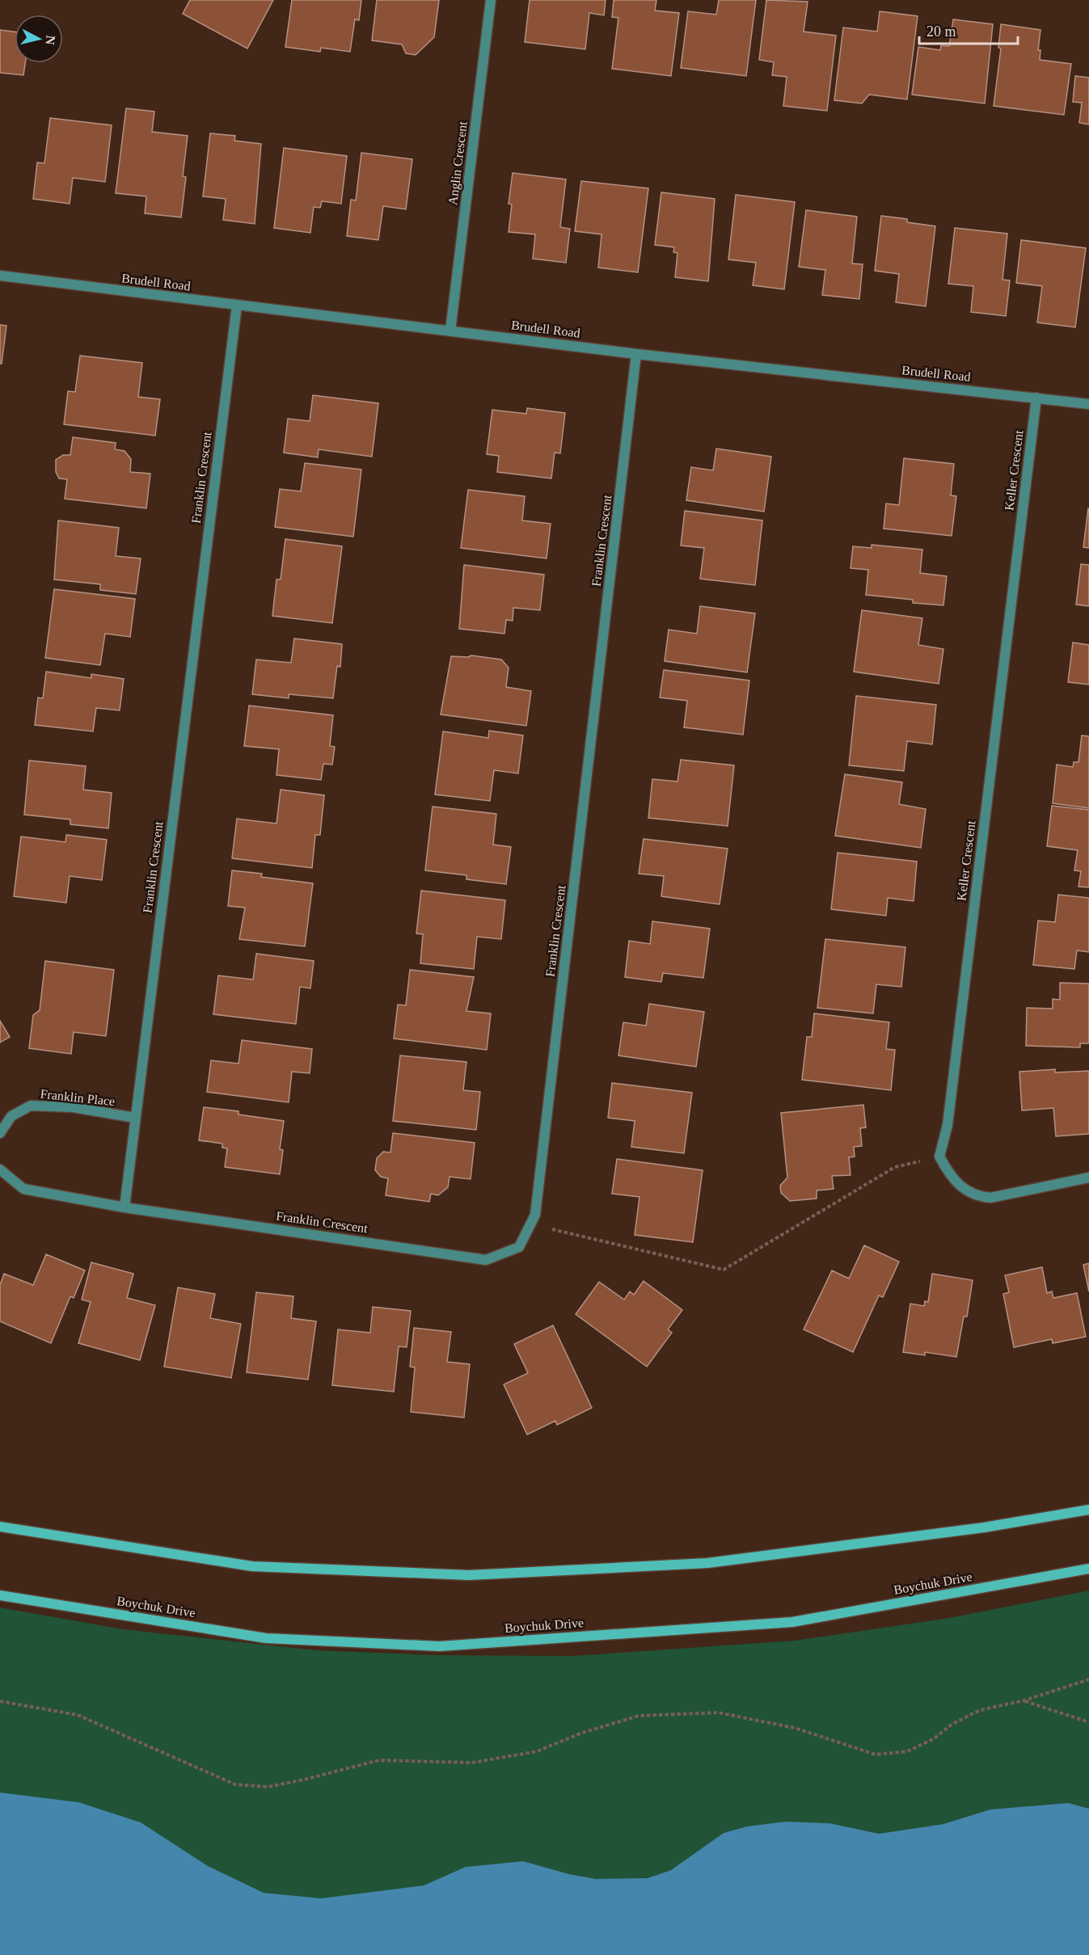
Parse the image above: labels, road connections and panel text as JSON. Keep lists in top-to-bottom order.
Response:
{
  "streets": {
    "main road": ["Boychuk Drive"],
    "street": [
      "Anglin Crescent",
      "Brudell Road",
      "Keller Crescent",
      "Franklin Crescent",
      "Franklin Place"
    ]
  },
  "crossings": [
    ["Anglin Crescent", "Brudell Road"],
    ["Brudell Road", "Keller Crescent"],
    ["Brudell Road", "Franklin Crescent"],
    ["Franklin Crescent", "Franklin Place"]
  ],
  "scale_bar": "20 m",
  "north": "right"
}
